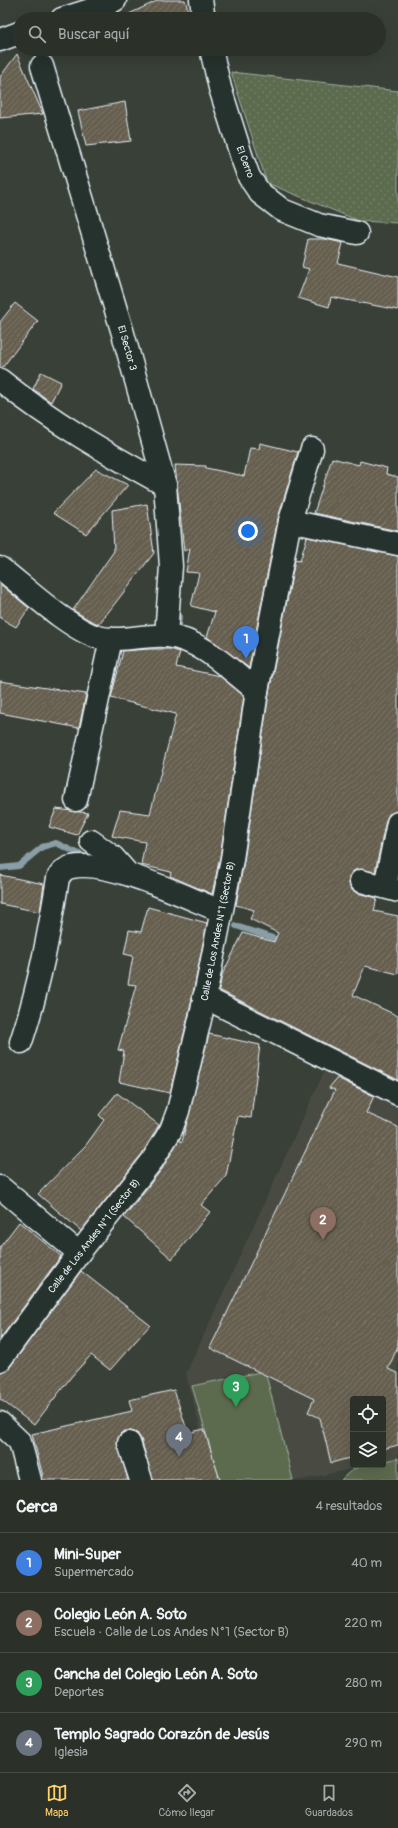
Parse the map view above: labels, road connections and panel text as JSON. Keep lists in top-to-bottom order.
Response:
{
  "streets": {
    "street": ["El Cerro", "El Sector 3", "Calle de Los Andes N°1 (Sector B)"]
  },
  "page": {
    "search": "Buscar aquí",
    "pins": [
      "1",
      "2",
      "3",
      "4"
    ],
    "heading": ["Cerca", "4 resultados"],
    "list": [
      {
        "mark": "1",
        "name": "Mini-Super",
        "note": "Supermercado",
        "value": "40 m"
      },
      {
        "mark": "2",
        "name": "Colegio León A. Soto",
        "note": "Escuela · Calle de Los Andes N°1 (Sector B)",
        "value": "220 m"
      },
      {
        "mark": "3",
        "name": "Cancha del Colegio León A. Soto",
        "note": "Deportes",
        "value": "280 m"
      },
      {
        "mark": "4",
        "name": "Templo Sagrado Corazón de Jesús",
        "note": "Iglesia",
        "value": "290 m"
      }
    ],
    "nav": ["Mapa", "Cómo llegar", "Guardados"]
  }
}
